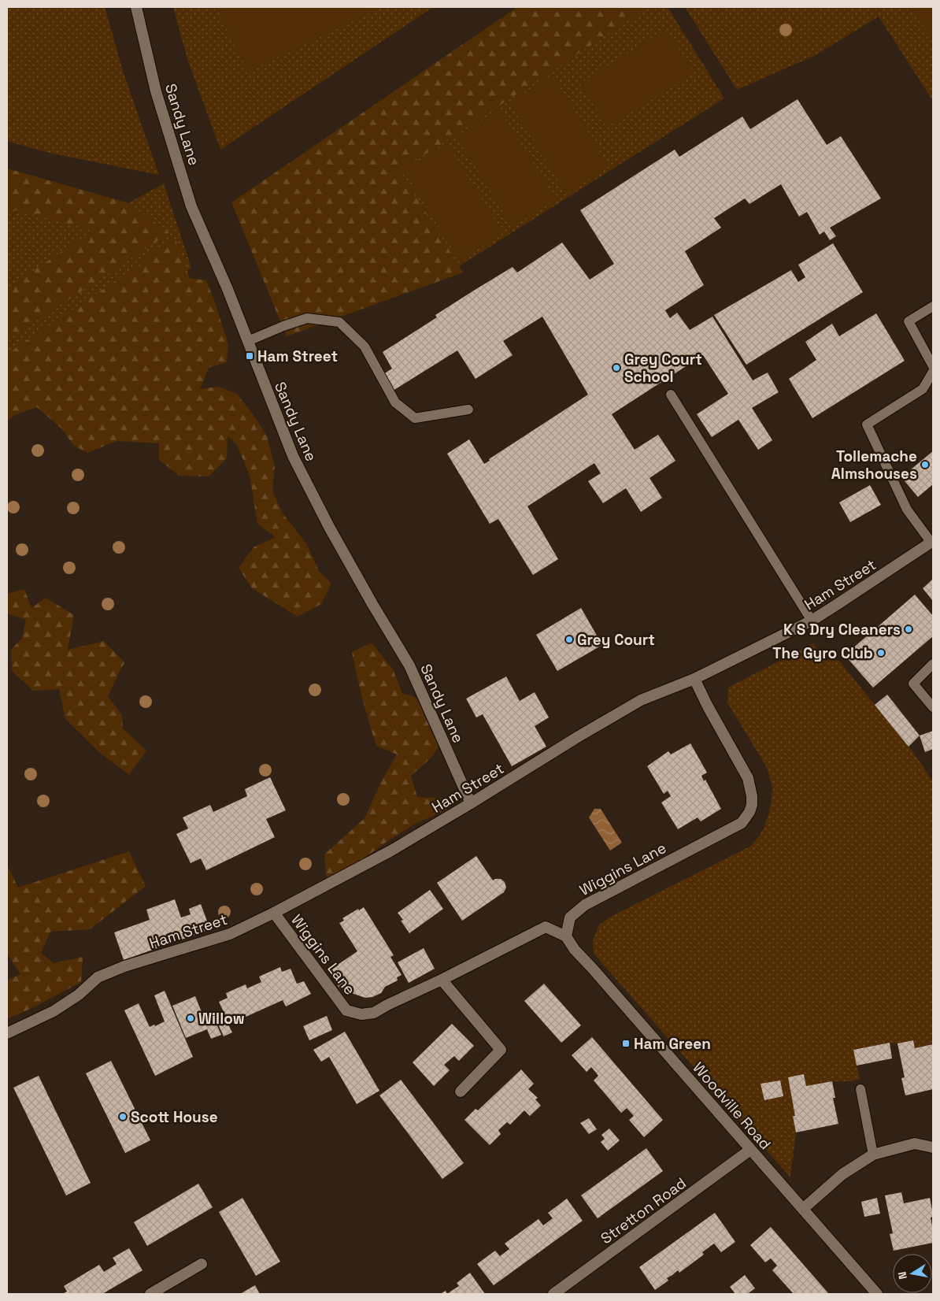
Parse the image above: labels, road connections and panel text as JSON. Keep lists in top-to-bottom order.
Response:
{
  "streets": {
    "street": [
      "Sandy Lane",
      "Ham Street",
      "Wiggins Lane",
      "Woodville Road",
      "Stretton Road"
    ]
  },
  "crossings": [
    ["Sandy Lane", "Ham Street"],
    ["Ham Street", "Wiggins Lane"],
    ["Wiggins Lane", "Woodville Road"],
    ["Woodville Road", "Stretton Road"]
  ],
  "places": {
    "transit": ["Ham Street", "Ham Green"],
    "other": [
      "Grey Court School",
      "Tollemache Almshouses",
      "K S Dry Cleaners",
      "Grey Court",
      "The Gyro Club",
      "Willow",
      "Scott House"
    ]
  },
  "north": "left"
}
